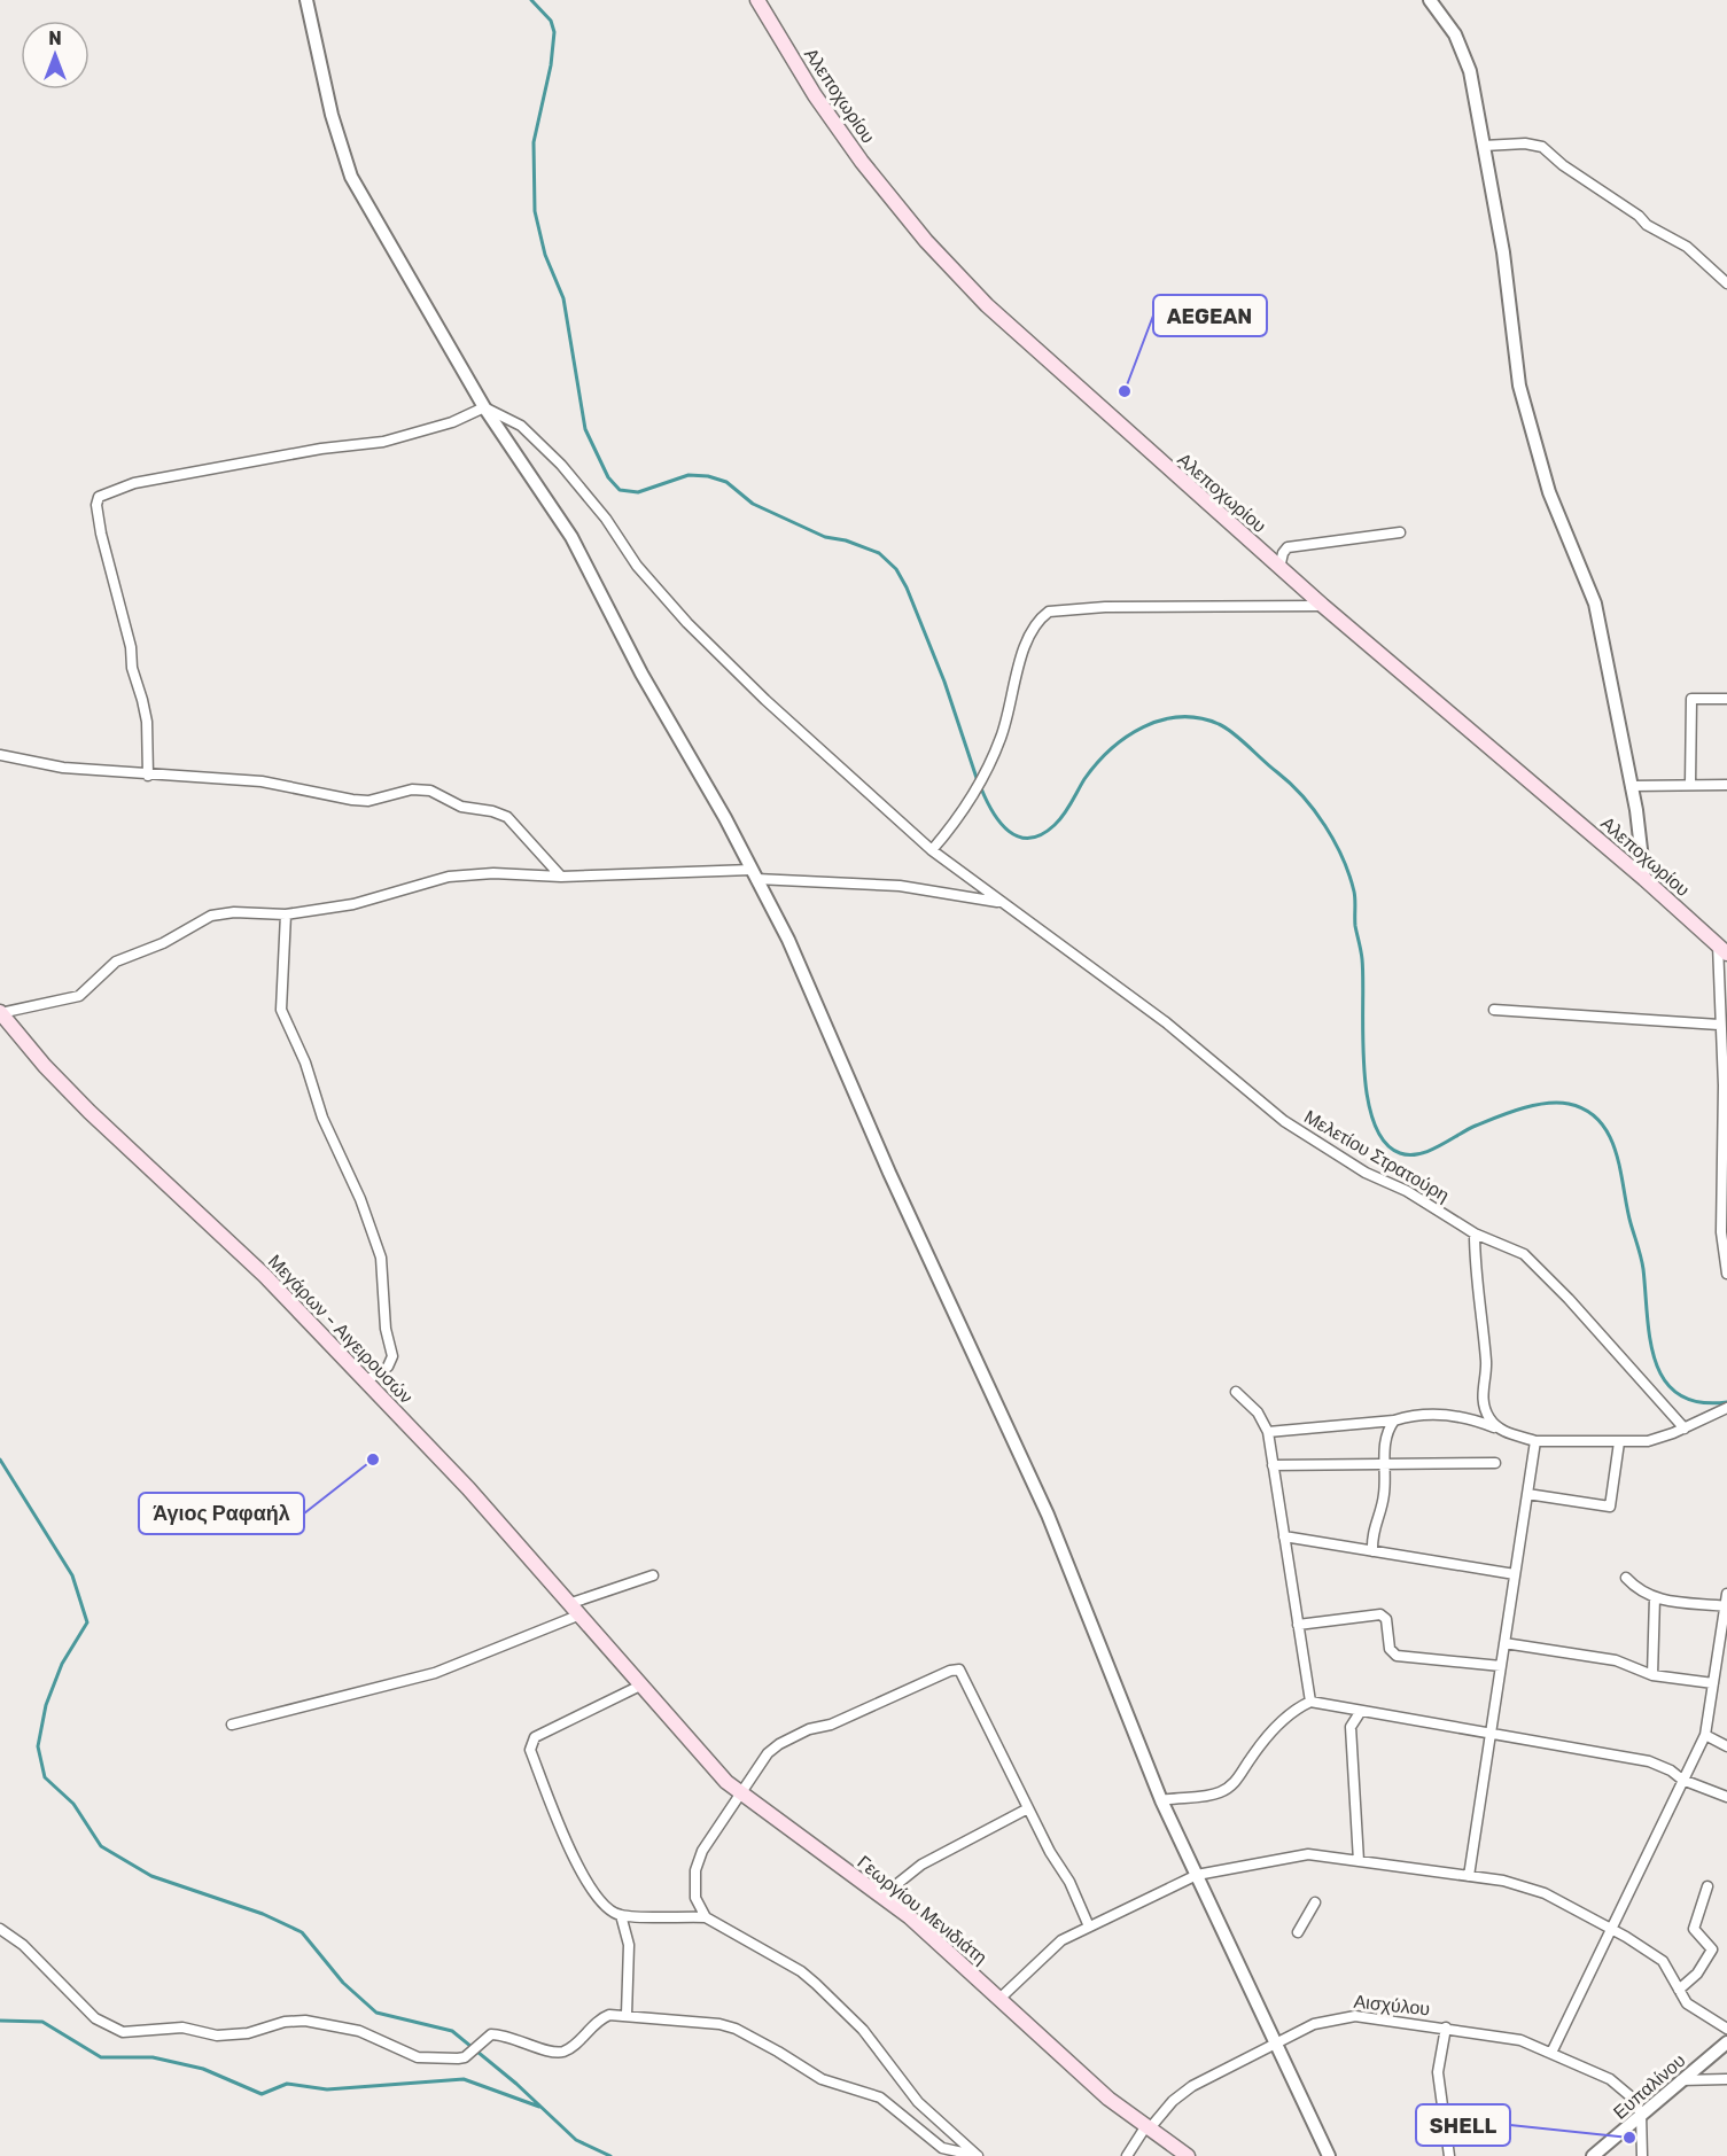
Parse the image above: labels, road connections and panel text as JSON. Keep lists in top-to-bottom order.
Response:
{
  "streets": {
    "main road": ["Αλεποχωρίου", "Μεγάρων - Αιγειρουσών", "Γεωργίου Μενιδιάτη"],
    "street": ["Μελετίου Στρατούρη", "Αισχύλου", "Ευπαλίνου"]
  },
  "crossings": [
    ["Μεγάρων - Αιγειρουσών", "Γεωργίου Μενιδιάτη"],
    ["Γεωργίου Μενιδιάτη", "Αισχύλου"],
    ["Αισχύλου", "Ευπαλίνου"]
  ],
  "places": ["AEGEAN", "Άγιος Ραφαήλ", "SHELL"],
  "north": "top"
}
